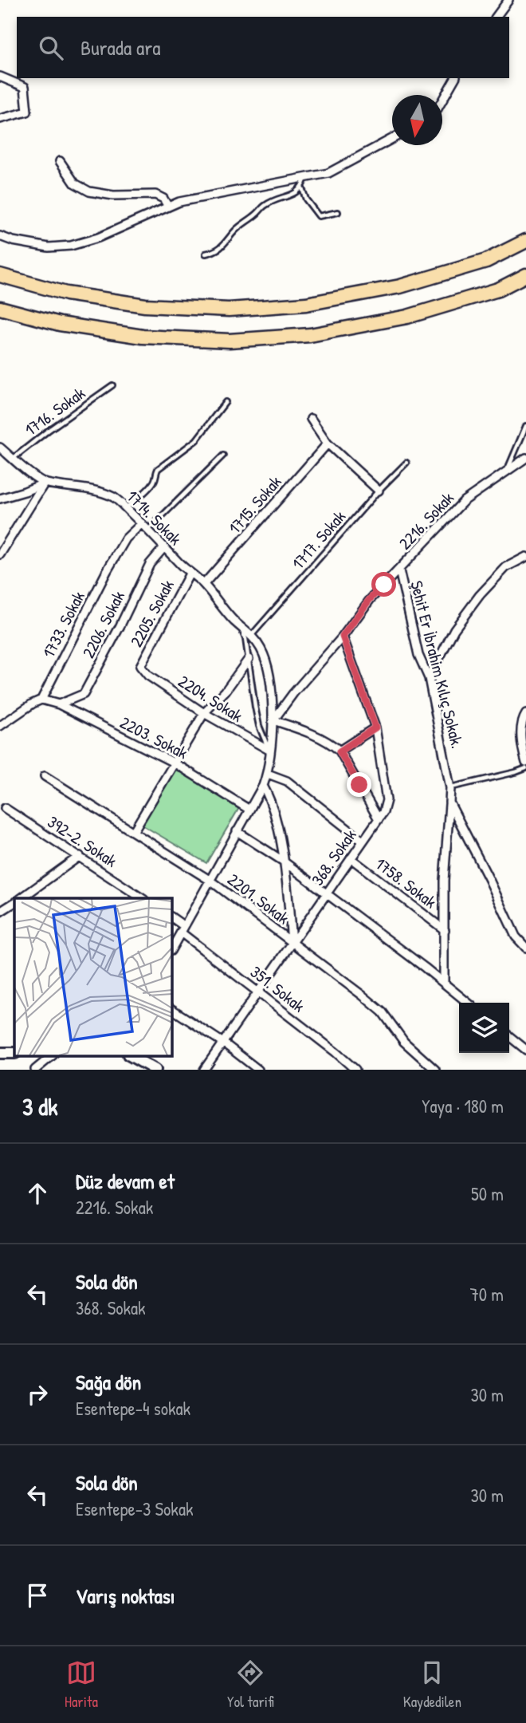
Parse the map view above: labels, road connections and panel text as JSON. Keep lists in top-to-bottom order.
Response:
{
  "streets": {
    "street": [
      "1715. Sokak",
      "1714. Sokak",
      "2216. Sokak",
      "2205. Sokak",
      "1733. Sokak",
      "2206. Sokak",
      "Şehit Er İbrahim Kılıç Sokak.",
      "2204. Sokak",
      "2203. Sokak",
      "392-2. Sokak",
      "368. Sokak",
      "1758. Sokak",
      "2201. Sokak",
      "351. Sokak"
    ],
    "lane": ["1716. Sokak", "1717. Sokak"]
  },
  "crossings": [
    ["1716. Sokak", "1714. Sokak"],
    ["1715. Sokak", "1714. Sokak"],
    ["1714. Sokak", "2216. Sokak"],
    ["1714. Sokak", "1717. Sokak"],
    ["1714. Sokak", "2205. Sokak"],
    ["1714. Sokak", "1733. Sokak"],
    ["1714. Sokak", "2206. Sokak"],
    ["1714. Sokak", "2204. Sokak"],
    ["1714. Sokak", "2203. Sokak"],
    ["1714. Sokak", "1758. Sokak"],
    ["1714. Sokak", "2201. Sokak"],
    ["1714. Sokak", "351. Sokak"],
    ["2216. Sokak", "Şehit Er İbrahim Kılıç Sokak."],
    ["2216. Sokak", "368. Sokak"],
    ["2205. Sokak", "2204. Sokak"],
    ["1733. Sokak", "2203. Sokak"],
    ["2206. Sokak", "2203. Sokak"],
    ["Şehit Er İbrahim Kılıç Sokak.", "1758. Sokak"],
    ["368. Sokak", "1758. Sokak"],
    ["368. Sokak", "2201. Sokak"],
    ["368. Sokak", "351. Sokak"]
  ],
  "north": "bottom",
  "page": {
    "search": "Burada ara",
    "heading": ["3 dk", "Yaya · 180 m"],
    "list": [
      ["Düz devam et", "2216. Sokak", "50 m"],
      ["Sola dön", "368. Sokak", "70 m"],
      ["Sağa dön", "Esentepe-4 sokak", "30 m"],
      ["Sola dön", "Esentepe-3 Sokak", "30 m"],
      "Varış noktası"
    ],
    "nav": ["Harita", "Yol tarifi", "Kaydedilen"]
  }
}
